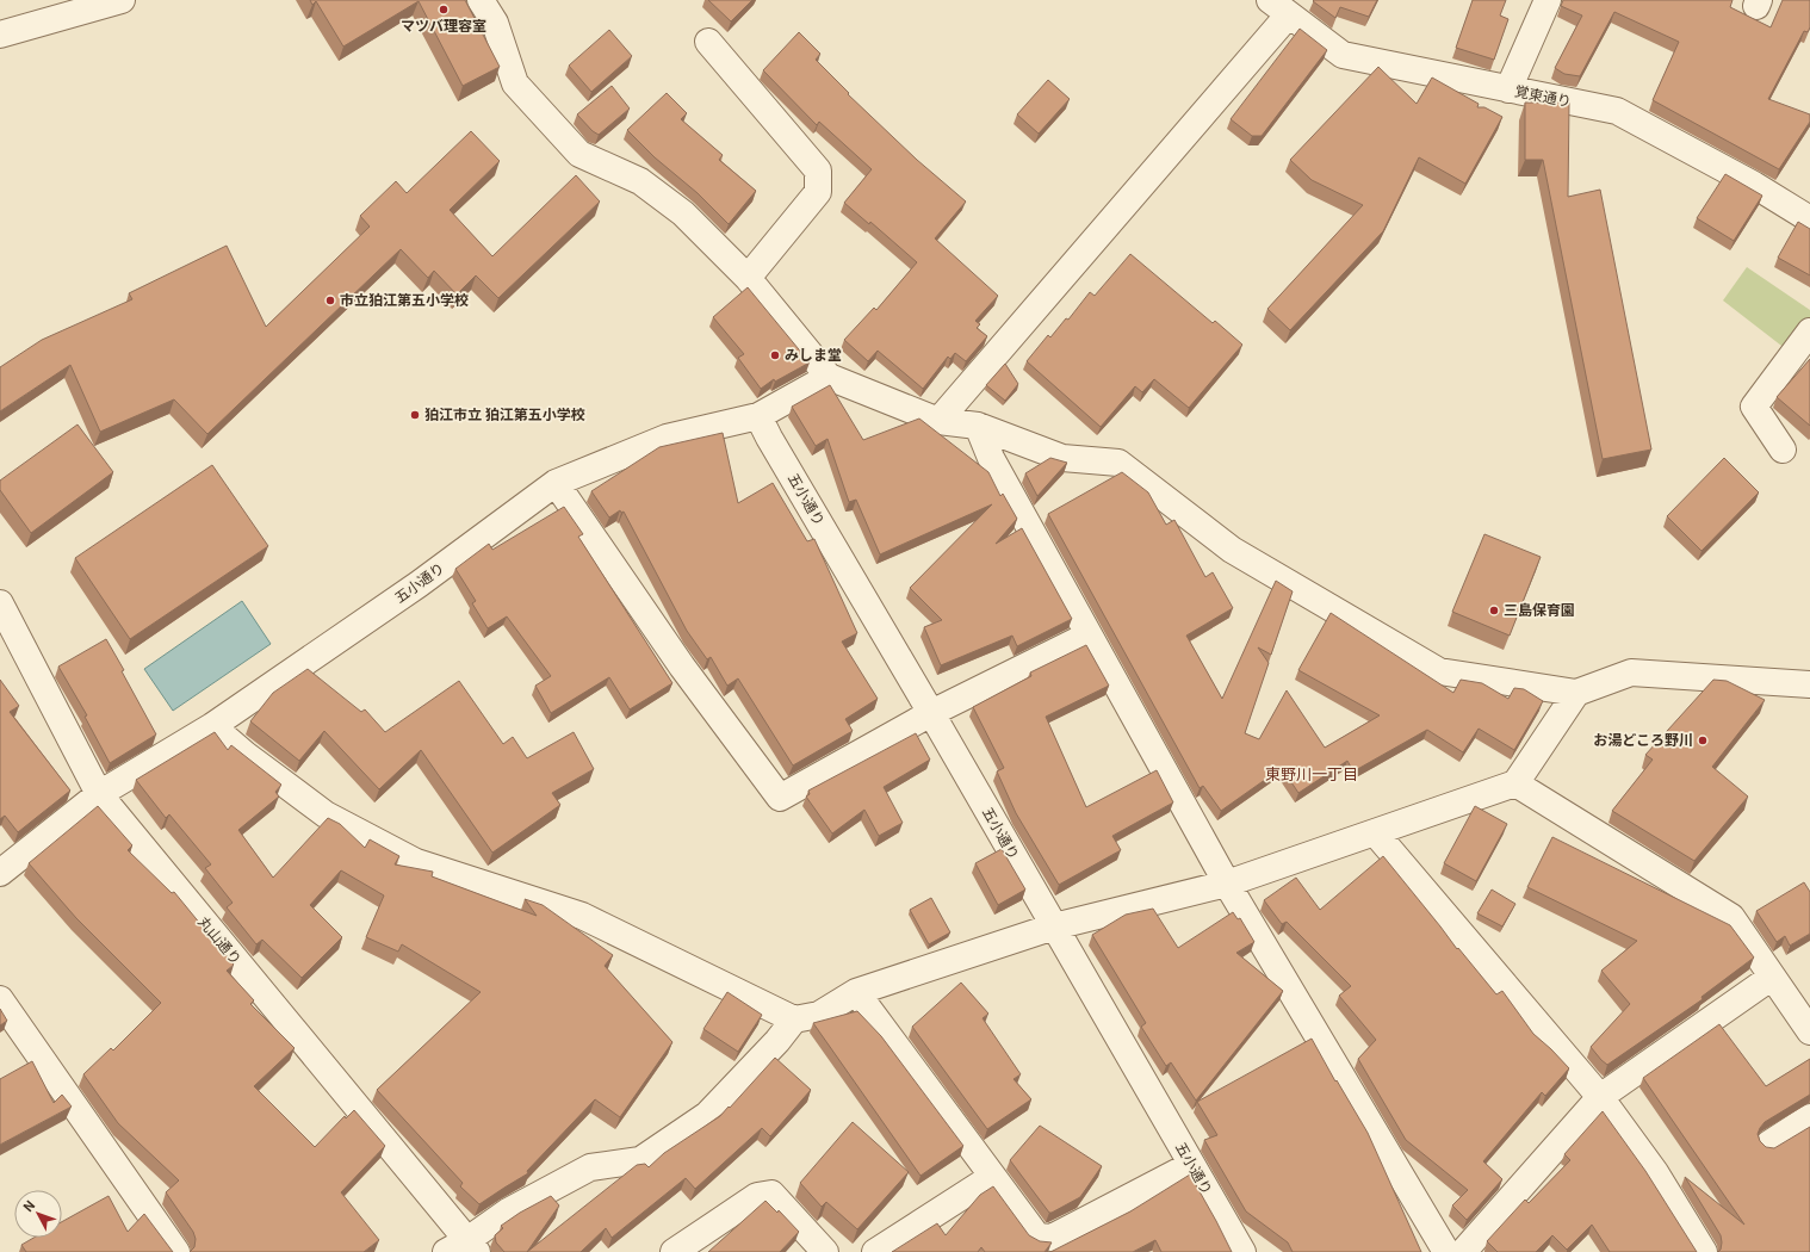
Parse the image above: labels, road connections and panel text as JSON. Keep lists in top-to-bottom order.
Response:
{
  "streets": {
    "street": ["覚東通り", "五小通り", "丸山通り"]
  },
  "crossings": [
    ["五小通り", "丸山通り"]
  ],
  "districts": ["東野川一丁目"],
  "places": [
    "マツバ理容室",
    "市立狛江第五小学校",
    "みしま堂",
    "狛江市立 狛江第五小学校",
    "三島保育園",
    "お湯どころ野川"
  ],
  "north": "top left"
}
